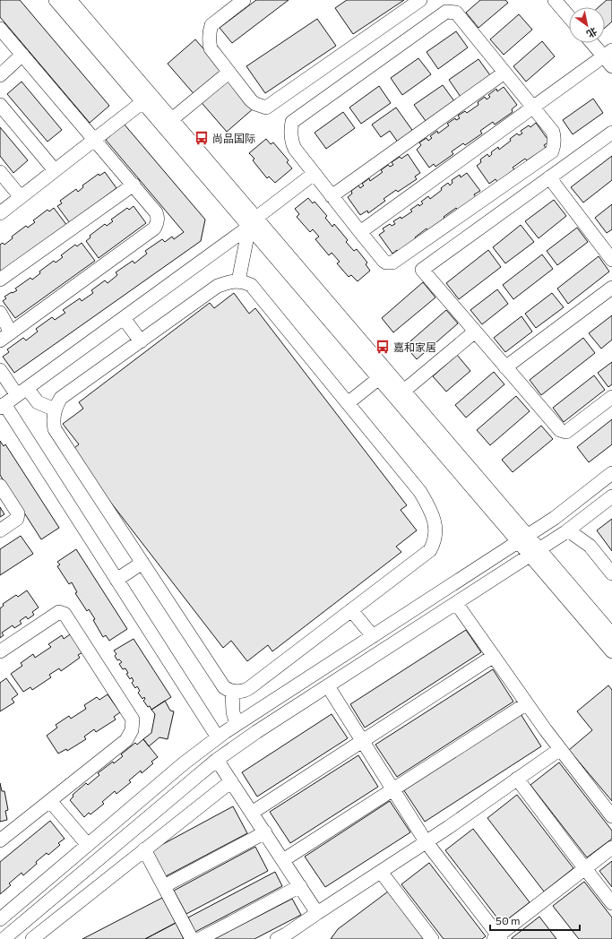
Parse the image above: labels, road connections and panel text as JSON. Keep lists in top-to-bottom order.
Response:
{
  "places": {
    "bus stop": ["尚品国际", "嘉和家居"]
  },
  "scale_bar": "50 m",
  "north": "bottom right"
}
